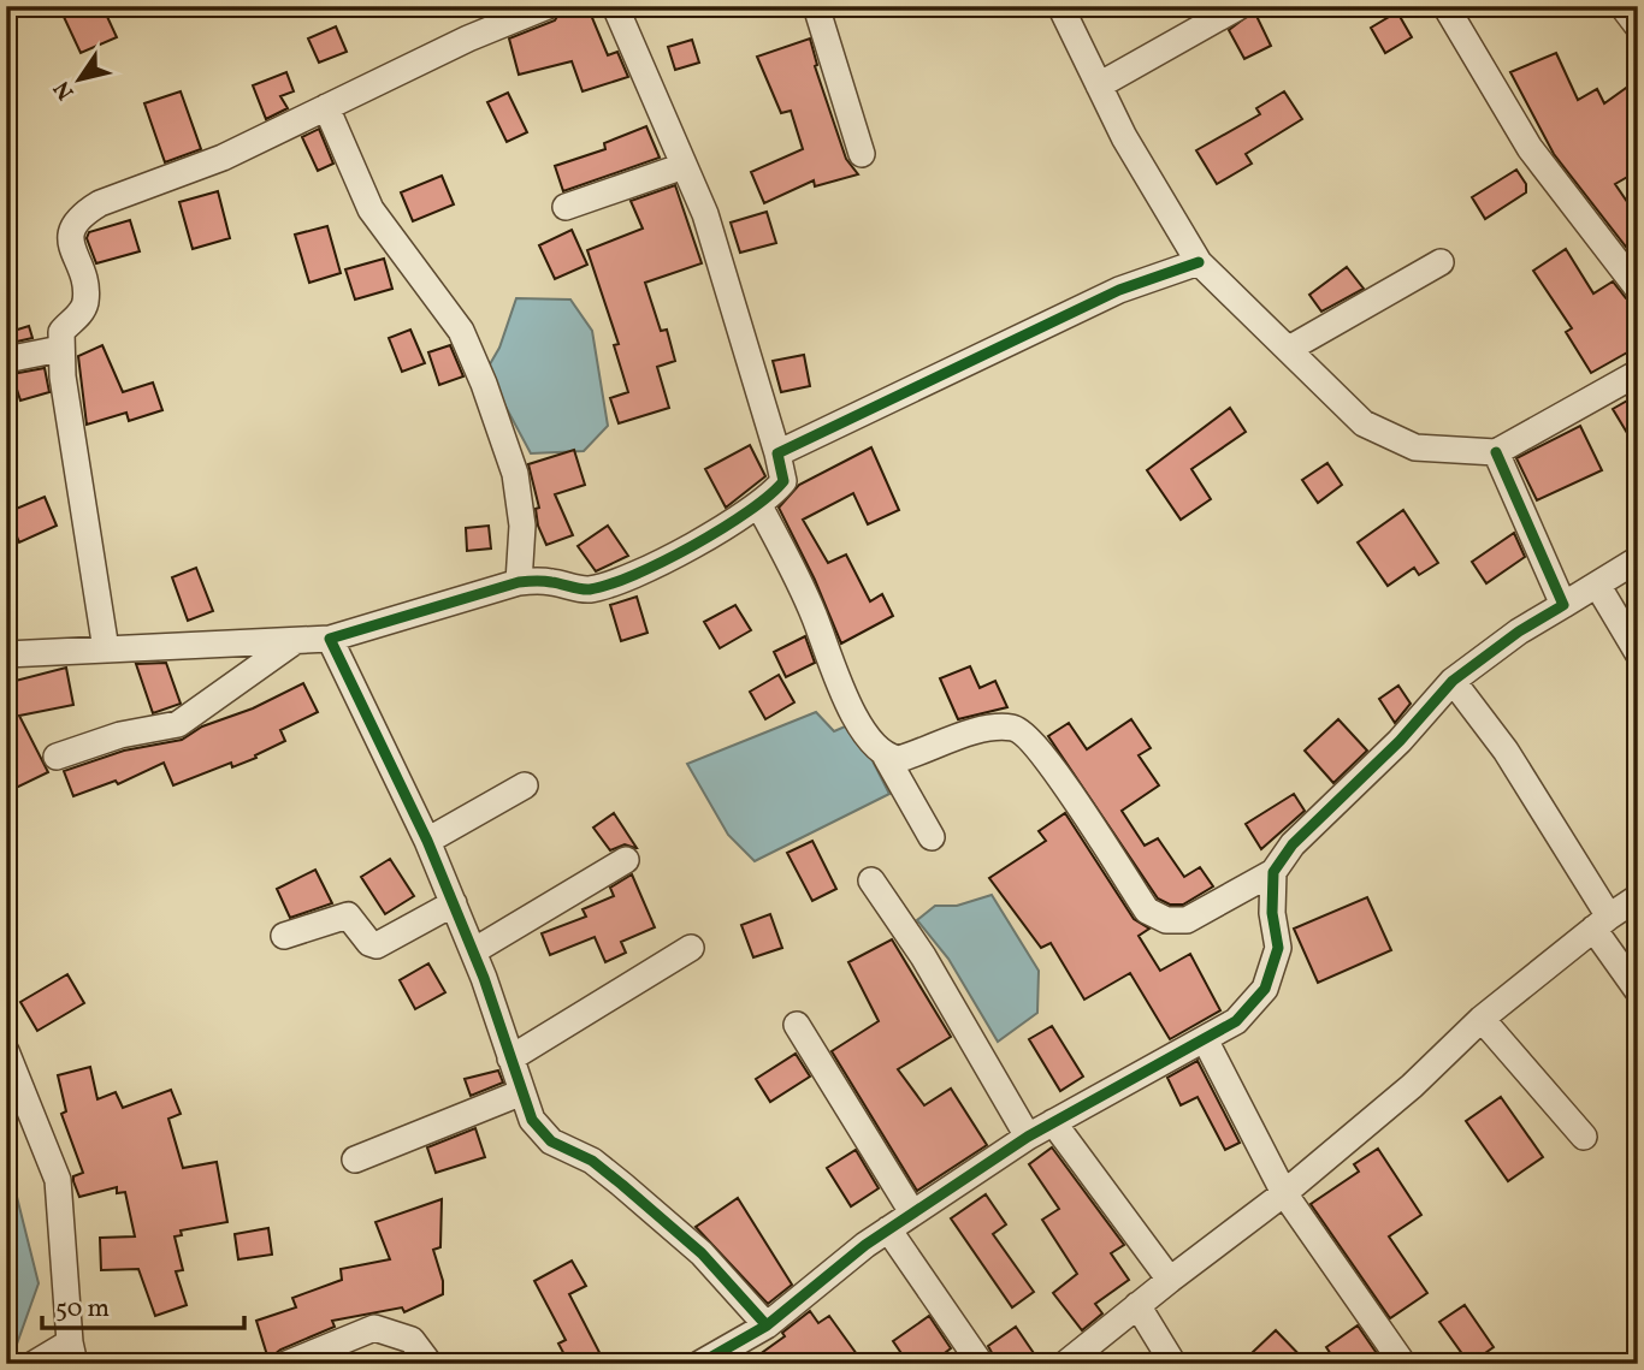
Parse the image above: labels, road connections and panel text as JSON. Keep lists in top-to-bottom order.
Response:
{
  "scale_bar": "50 m",
  "north": "bottom left"
}
